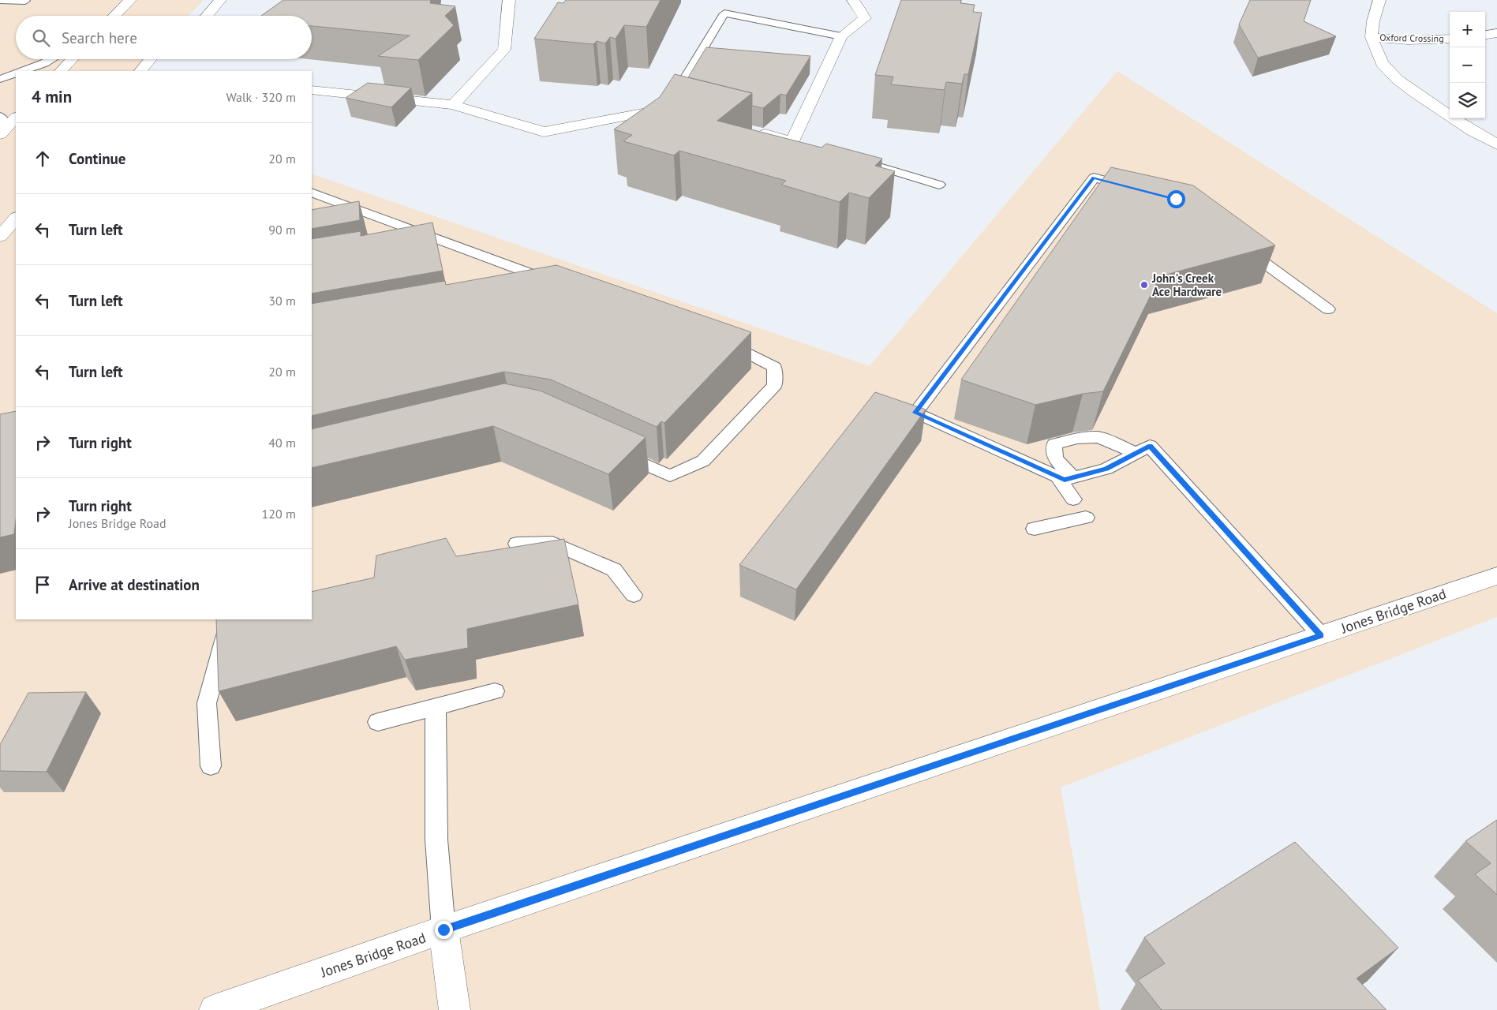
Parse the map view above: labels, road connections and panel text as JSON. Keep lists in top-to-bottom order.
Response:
{
  "streets": {
    "main road": ["Oxford Crossing", "Jones Bridge Road"]
  },
  "places": ["John's Creek Ace Hardware"],
  "page": {
    "map_buttons": ["+", "−"],
    "search": "Search here",
    "heading": ["4 min", "Walk · 320 m"],
    "list": [
      ["Continue", "20 m"],
      ["Turn left", "90 m"],
      ["Turn left", "30 m"],
      ["Turn left", "20 m"],
      ["Turn right", "40 m"],
      ["Turn right", "Jones Bridge Road", "120 m"],
      "Arrive at destination"
    ]
  }
}
